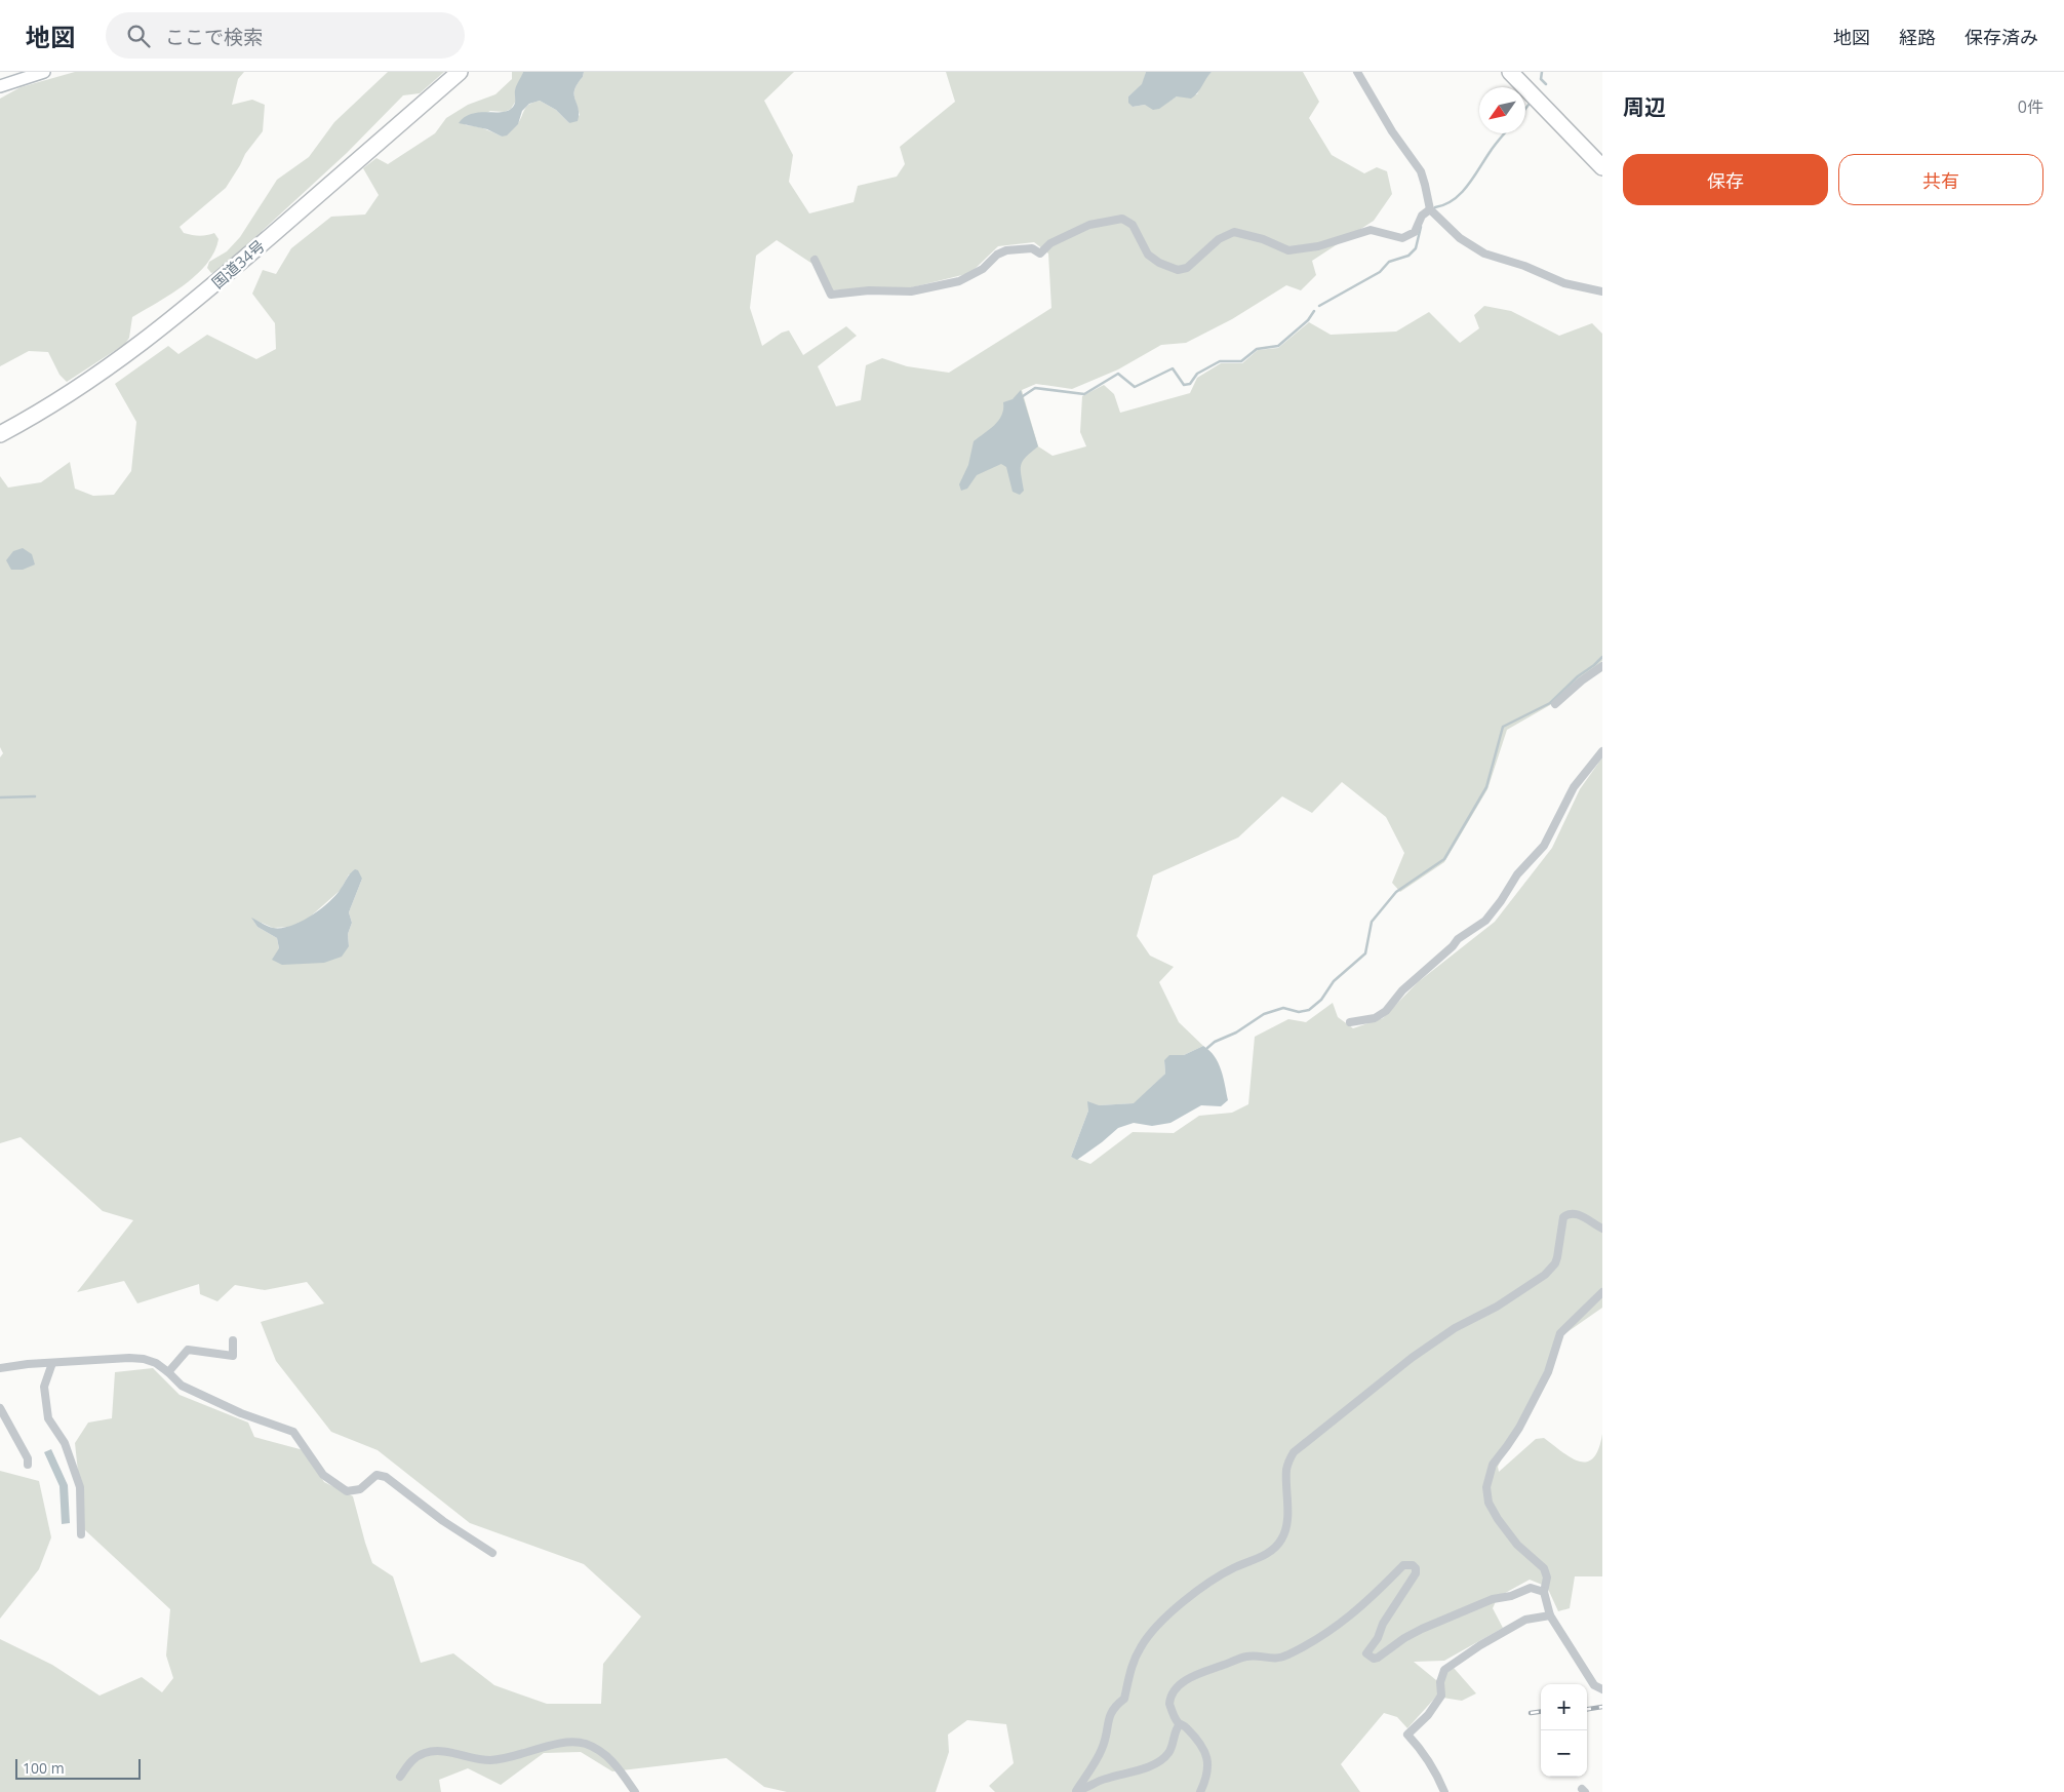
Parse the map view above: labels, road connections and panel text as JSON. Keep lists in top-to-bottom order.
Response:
{
  "streets": {
    "highway": ["国道34号"]
  },
  "scale_bar": "100 m",
  "north": "bottom left",
  "page": {
    "header": "地図",
    "search": "ここで検索",
    "nav": ["地図", "経路", "保存済み"],
    "heading": ["周辺", "0件"],
    "buttons": ["保存", "共有"],
    "map_buttons": ["+", "−"],
    "scale": "100 m"
  }
}
